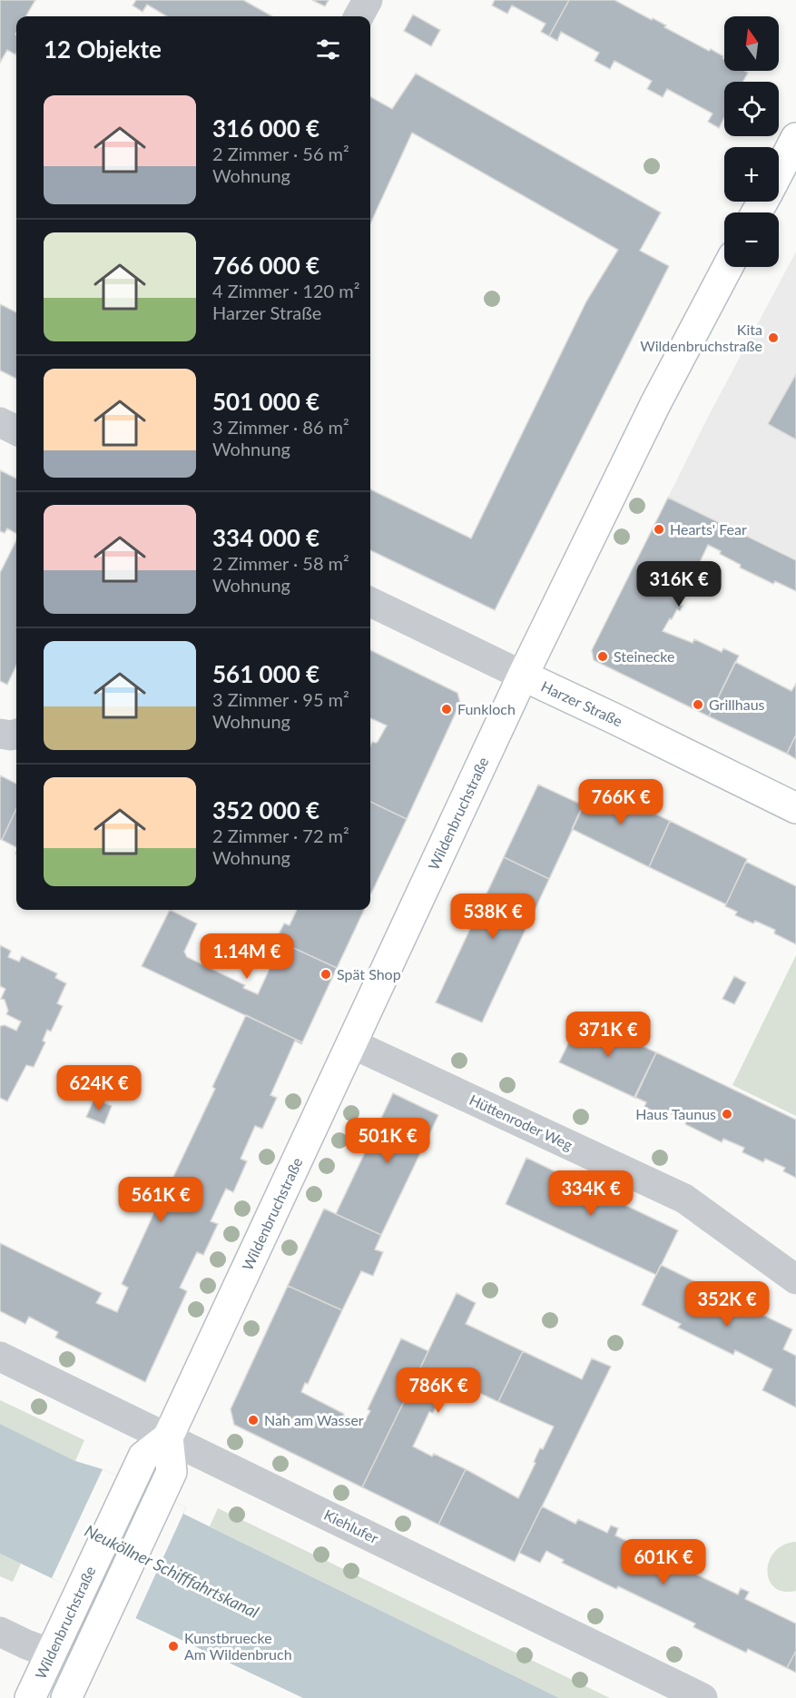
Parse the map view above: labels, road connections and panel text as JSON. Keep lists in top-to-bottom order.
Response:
{
  "streets": {
    "street": [
      "Harzer Straße",
      "Wildenbruchstraße",
      "Hüttenroder Weg",
      "Kiehlufer"
    ]
  },
  "crossings": [
    ["Harzer Straße", "Wildenbruchstraße"],
    ["Wildenbruchstraße", "Hüttenroder Weg"],
    ["Wildenbruchstraße", "Kiehlufer"]
  ],
  "water": ["Neuköllner Schifffahrtskanal"],
  "places": [
    "Kita Wildenbruchstraße",
    "Hearts' Fear",
    "Steinecke",
    "Grillhaus",
    "Funkloch",
    "Spät Shop",
    "Haus Taunus",
    "Nah am Wasser",
    "Kunstbruecke Am Wildenbruch"
  ],
  "north": "top",
  "page": {
    "map_buttons": ["+", "−"],
    "heading": "12 Objekte",
    "list": [
      {
        "name": "316 000 €",
        "note": "2 Zimmer · 56 m² · Wohnung"
      },
      {
        "name": "766 000 €",
        "note": "4 Zimmer · 120 m² · Harzer Straße"
      },
      {
        "name": "501 000 €",
        "note": "3 Zimmer · 86 m² · Wohnung"
      },
      {
        "name": "334 000 €",
        "note": "2 Zimmer · 58 m² · Wohnung"
      },
      {
        "name": "561 000 €",
        "note": "3 Zimmer · 95 m² · Wohnung"
      },
      {
        "name": "352 000 €",
        "note": "2 Zimmer · 72 m² · Wohnung"
      }
    ],
    "price": [
      "316K €",
      "766K €",
      "538K €",
      "1.14M €",
      "371K €",
      "624K €",
      "501K €",
      "334K €",
      "561K €",
      "352K €",
      "786K €",
      "601K €"
    ]
  }
}
